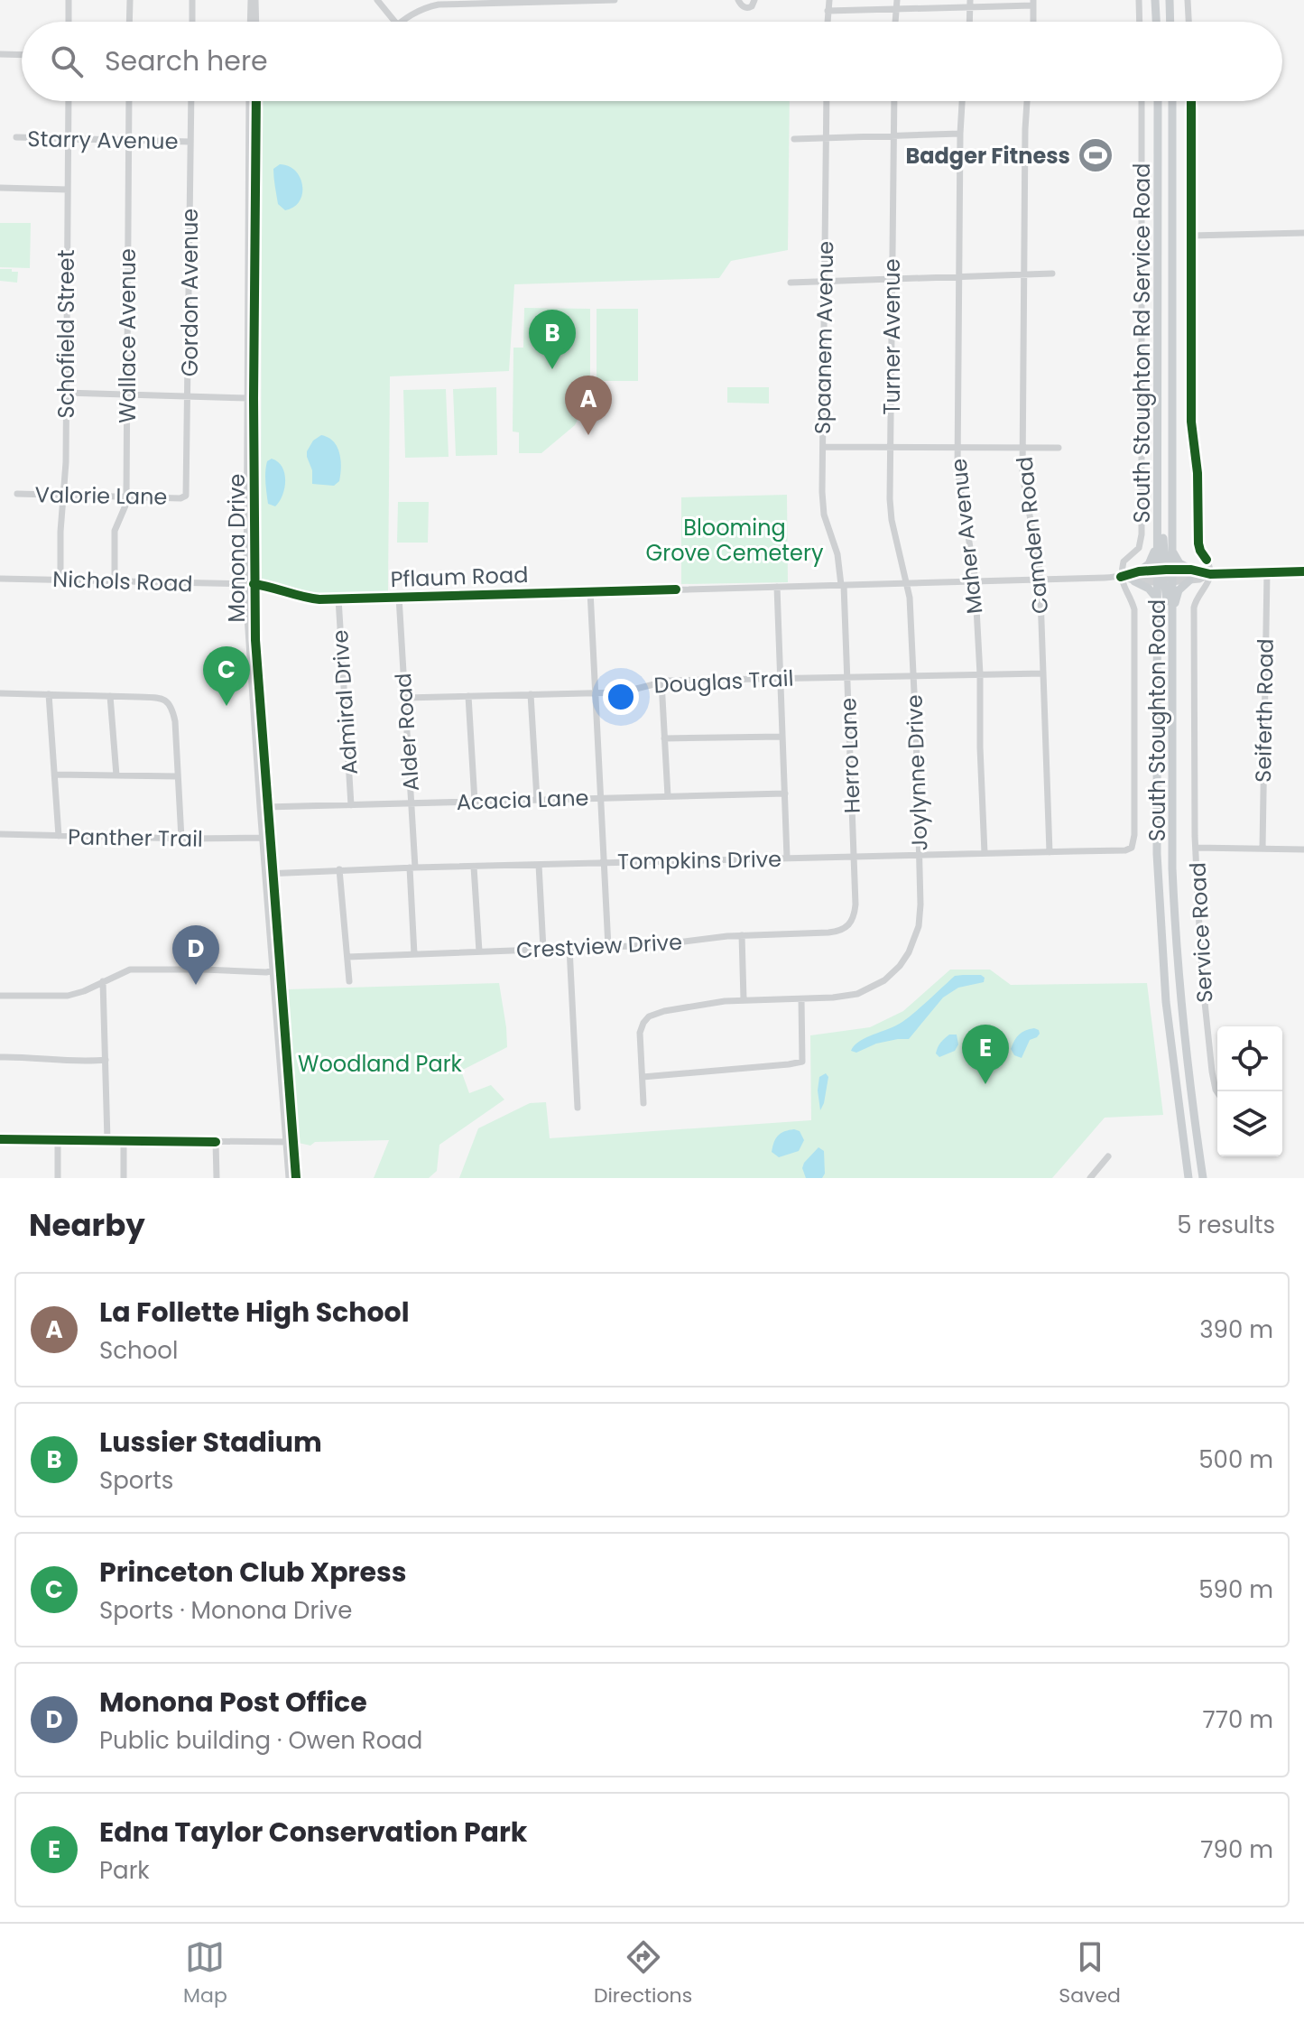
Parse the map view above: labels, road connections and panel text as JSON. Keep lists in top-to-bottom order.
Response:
{
  "streets": {
    "main road": ["South Stoughton Road"],
    "street": [
      "Starry Avenue",
      "Gordon Avenue",
      "Schofield Street",
      "Wallace Avenue",
      "Turner Avenue",
      "Spaanem Avenue",
      "South Stoughton Rd Service Road",
      "Valorie Lane",
      "Camden Road",
      "Maher Avenue",
      "Monona Drive",
      "Pflaum Road",
      "Nichols Road",
      "Douglas Trail",
      "Admiral Drive",
      "Seiferth Road",
      "Alder Road",
      "Herro Lane",
      "Joylynne Drive",
      "Acacia Lane",
      "Panther Trail",
      "Tompkins Drive",
      "Service Road",
      "Crestview Drive"
    ]
  },
  "crossings": [
    ["Starry Avenue", "Gordon Avenue"],
    ["Starry Avenue", "Schofield Street"],
    ["Starry Avenue", "Wallace Avenue"],
    ["Gordon Avenue", "Valorie Lane"],
    ["Schofield Street", "Valorie Lane"],
    ["Schofield Street", "Nichols Road"],
    ["Wallace Avenue", "Valorie Lane"],
    ["Wallace Avenue", "Nichols Road"],
    ["Turner Avenue", "Pflaum Road"],
    ["Turner Avenue", "Joylynne Drive"],
    ["Spaanem Avenue", "Pflaum Road"],
    ["Spaanem Avenue", "Herro Lane"],
    ["South Stoughton Rd Service Road", "Pflaum Road"],
    ["South Stoughton Rd Service Road", "Tompkins Drive"],
    ["Camden Road", "Pflaum Road"],
    ["Camden Road", "Douglas Trail"],
    ["Camden Road", "Tompkins Drive"],
    ["Maher Avenue", "Pflaum Road"],
    ["Maher Avenue", "Douglas Trail"],
    ["Maher Avenue", "Tompkins Drive"],
    ["Monona Drive", "Pflaum Road"],
    ["Monona Drive", "Nichols Road"],
    ["Monona Drive", "Acacia Lane"],
    ["Monona Drive", "Panther Trail"],
    ["Monona Drive", "Tompkins Drive"],
    ["Pflaum Road", "Nichols Road"],
    ["Pflaum Road", "Admiral Drive"],
    ["Pflaum Road", "Seiferth Road"],
    ["Pflaum Road", "South Stoughton Road"],
    ["Pflaum Road", "Alder Road"],
    ["Pflaum Road", "Herro Lane"],
    ["Pflaum Road", "Joylynne Drive"],
    ["Pflaum Road", "Tompkins Drive"],
    ["Douglas Trail", "Alder Road"],
    ["Douglas Trail", "Herro Lane"],
    ["Douglas Trail", "Joylynne Drive"],
    ["Admiral Drive", "Acacia Lane"],
    ["Alder Road", "Acacia Lane"],
    ["Alder Road", "Tompkins Drive"],
    ["Alder Road", "Crestview Drive"],
    ["Herro Lane", "Tompkins Drive"],
    ["Herro Lane", "Crestview Drive"],
    ["Joylynne Drive", "Tompkins Drive"]
  ],
  "parks": ["Blooming Grove Cemetery", "Woodland Park"],
  "places": {
    "sports": ["Badger Fitness"]
  },
  "page": {
    "search": "Search here",
    "pins": [
      "B",
      "A",
      "C",
      "D",
      "E"
    ],
    "heading": ["Nearby", "5 results"],
    "list": [
      {
        "mark": "A",
        "name": "La Follette High School",
        "note": "School",
        "value": "390 m"
      },
      {
        "mark": "B",
        "name": "Lussier Stadium",
        "note": "Sports",
        "value": "500 m"
      },
      {
        "mark": "C",
        "name": "Princeton Club Xpress",
        "note": "Sports · Monona Drive",
        "value": "590 m"
      },
      {
        "mark": "D",
        "name": "Monona Post Office",
        "note": "Public building · Owen Road",
        "value": "770 m"
      },
      {
        "mark": "E",
        "name": "Edna Taylor Conservation Park",
        "note": "Park",
        "value": "790 m"
      }
    ],
    "nav": ["Map", "Directions", "Saved"]
  }
}
